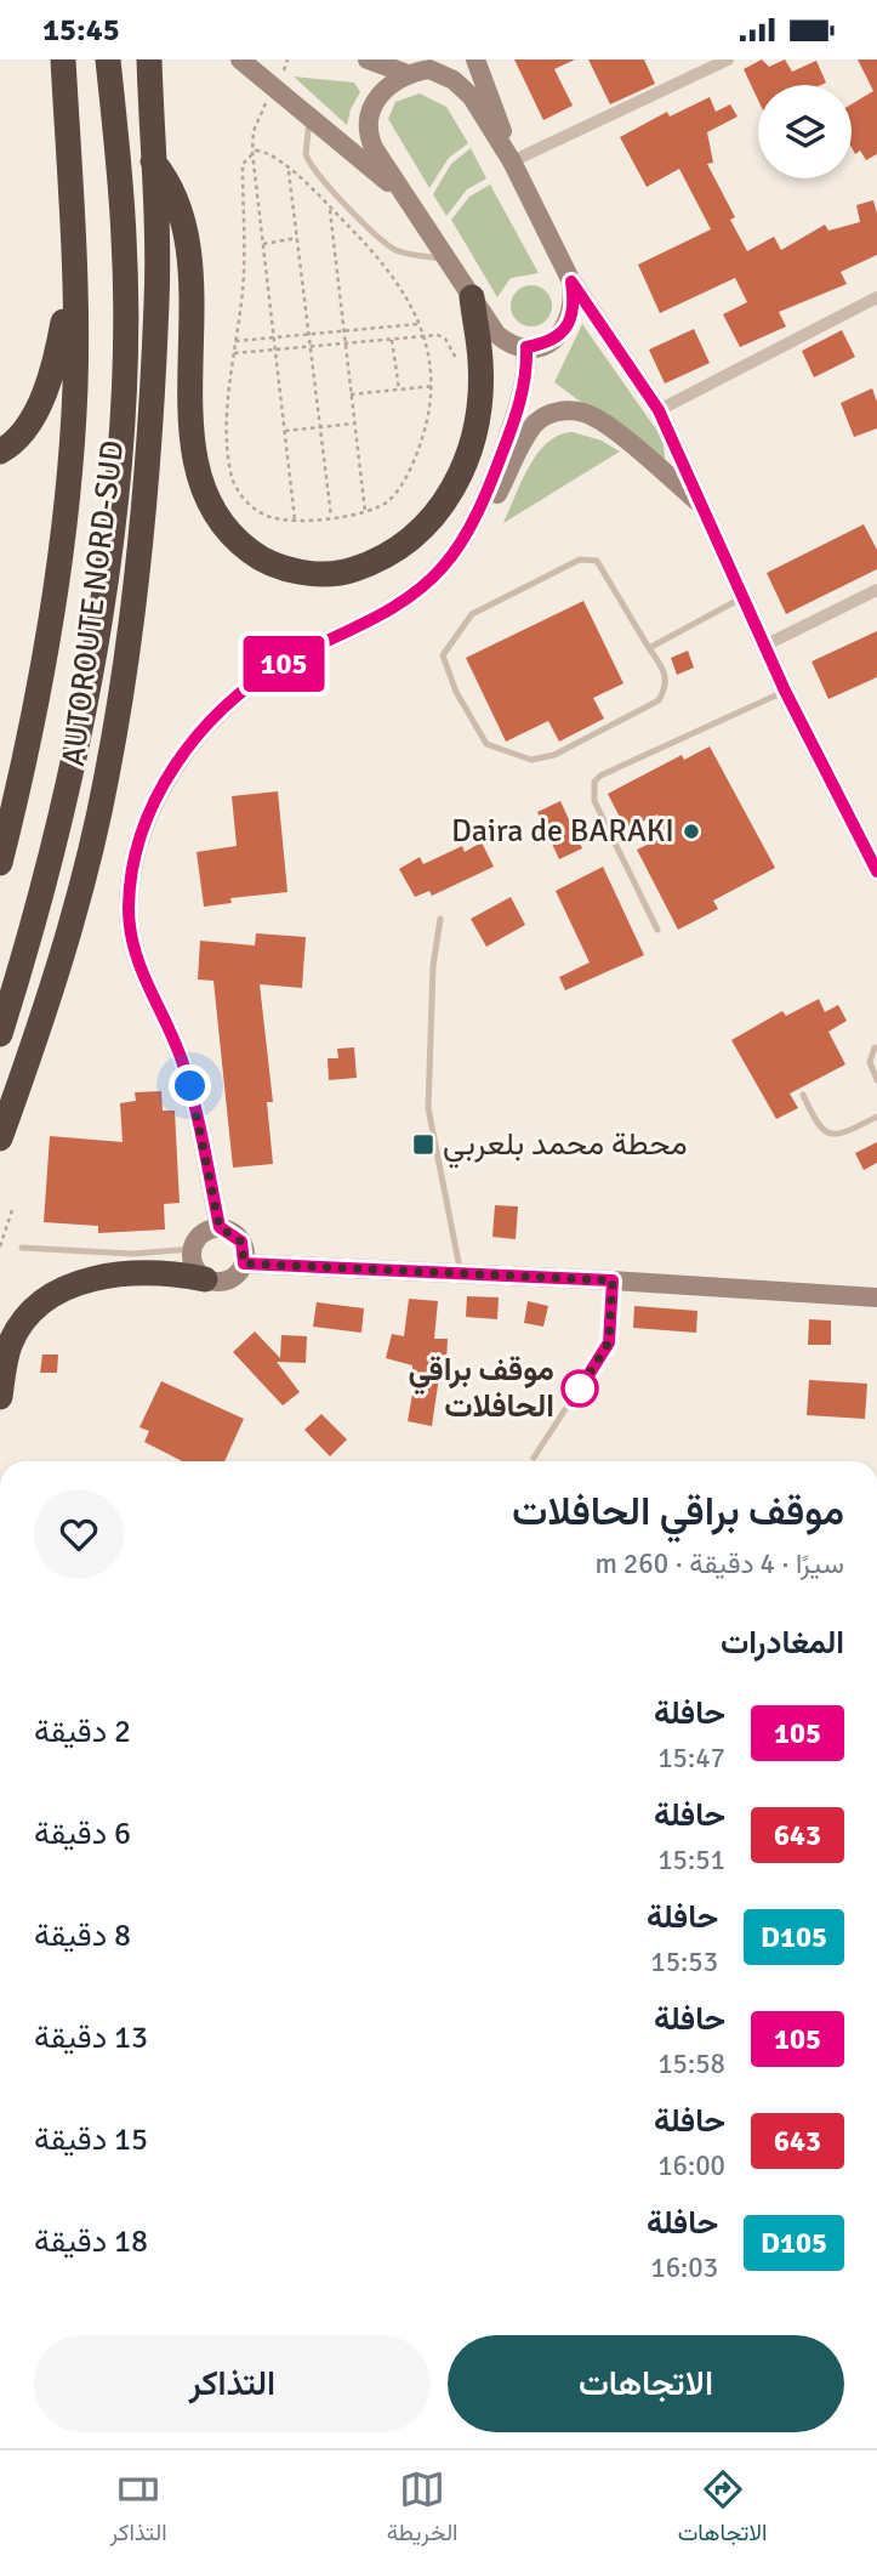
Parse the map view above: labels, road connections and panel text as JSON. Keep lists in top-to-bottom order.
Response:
{
  "streets": {
    "highway": ["AUTOROUTE NORD-SUD"]
  },
  "places": {
    "other": ["Daira de BARAKI", "موقف براقي الحافلات"],
    "transit": ["محطة محمد بلعربي"]
  },
  "lines": ["bus line 105"],
  "page": {
    "status": "15:45",
    "on_map": "105",
    "heading": [
      ["موقف براقي الحافلات", "سيرًا · 4 دقيقة · 260 m"],
      "المغادرات"
    ],
    "list": [
      {
        "mark": "105",
        "name": "حافلة",
        "note": "15:47",
        "value": "2 دقيقة"
      },
      {
        "mark": "643",
        "name": "حافلة",
        "note": "15:51",
        "value": "6 دقيقة"
      },
      {
        "mark": "D105",
        "name": "حافلة",
        "note": "15:53",
        "value": "8 دقيقة"
      },
      {
        "mark": "105",
        "name": "حافلة",
        "note": "15:58",
        "value": "13 دقيقة"
      },
      {
        "mark": "643",
        "name": "حافلة",
        "note": "16:00",
        "value": "15 دقيقة"
      },
      {
        "mark": "D105",
        "name": "حافلة",
        "note": "16:03",
        "value": "18 دقيقة"
      }
    ],
    "buttons": ["الاتجاهات", "التذاكر"],
    "tabs": ["الاتجاهات", "الخريطة", "التذاكر"]
  }
}
